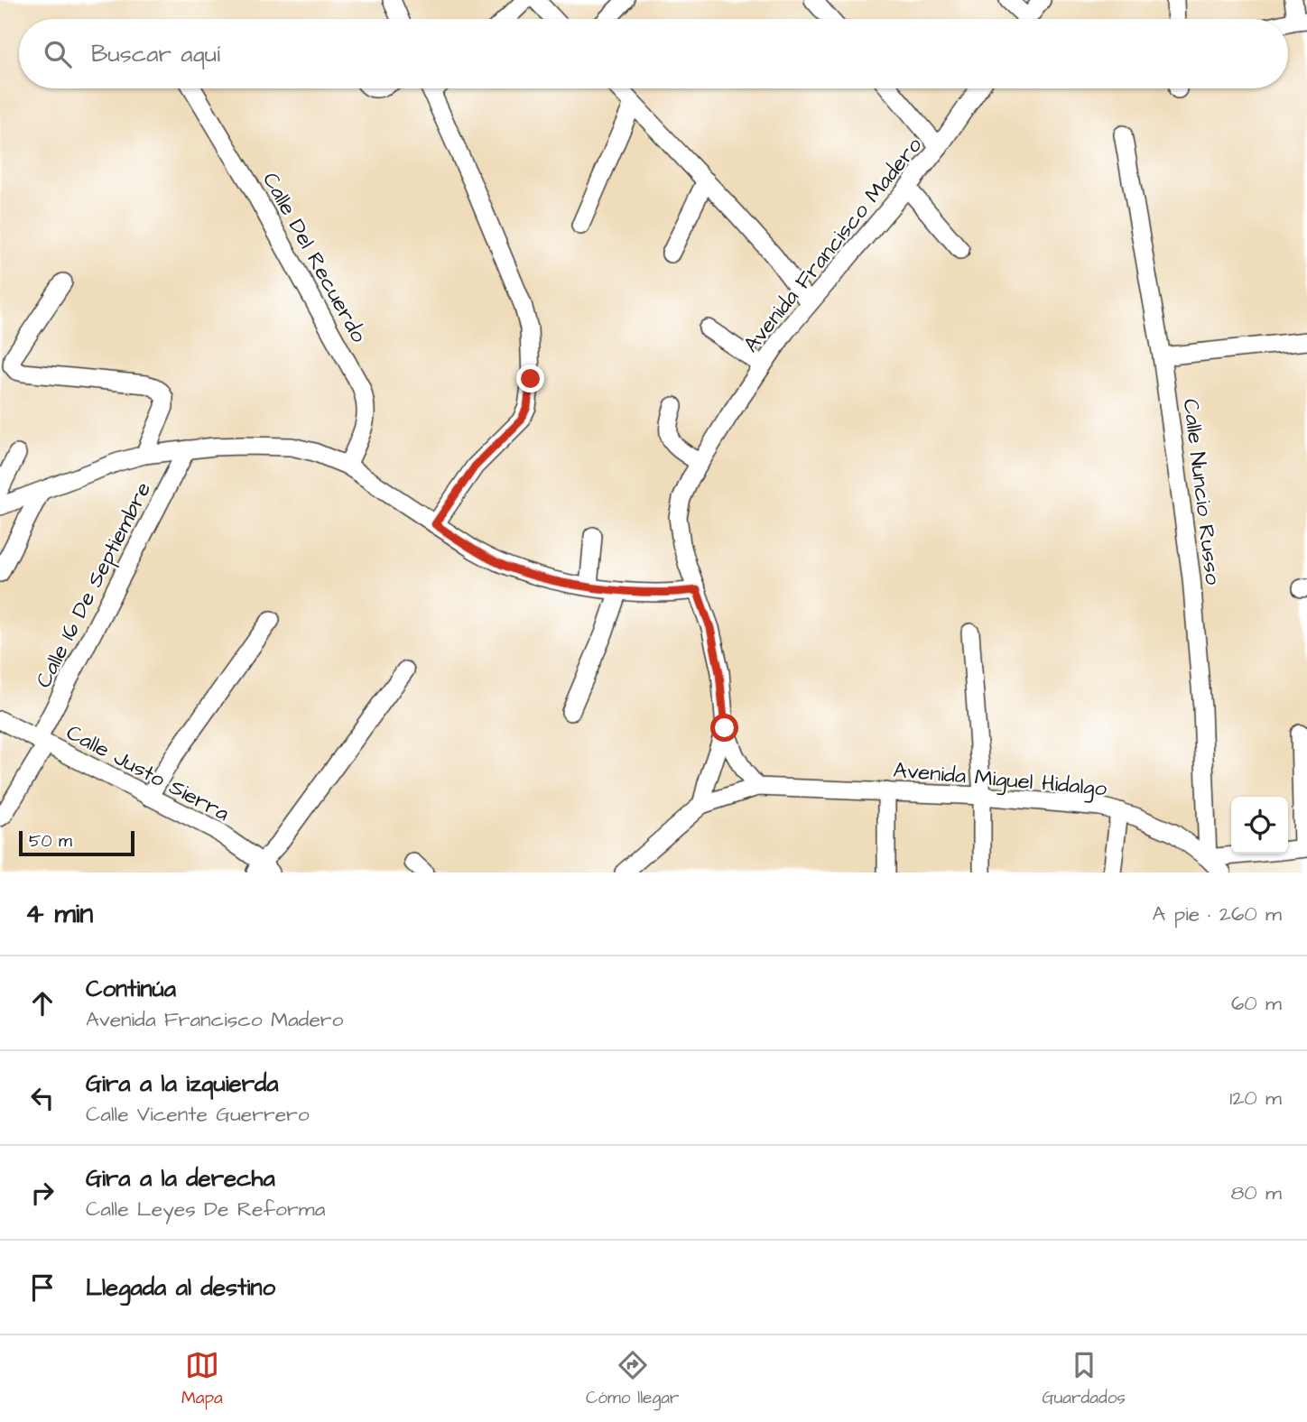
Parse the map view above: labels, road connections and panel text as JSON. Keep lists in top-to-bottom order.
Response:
{
  "streets": {
    "street": [
      "Avenida Francisco Madero",
      "Calle Del Recuerdo",
      "Calle Nuncio Russo",
      "Calle 16 De Septiembre",
      "Calle Justo Sierra",
      "Avenida Miguel Hidalgo"
    ]
  },
  "crossings": [
    ["Avenida Francisco Madero", "Avenida Miguel Hidalgo"],
    ["Calle Nuncio Russo", "Avenida Miguel Hidalgo"],
    ["Calle 16 De Septiembre", "Calle Justo Sierra"]
  ],
  "scale_bar": "50 m",
  "page": {
    "search": "Buscar aquí",
    "scale": "50 m",
    "heading": ["4 min", "A pie · 260 m"],
    "list": [
      ["Continúa", "Avenida Francisco Madero", "60 m"],
      ["Gira a la izquierda", "Calle Vicente Guerrero", "120 m"],
      ["Gira a la derecha", "Calle Leyes De Reforma", "80 m"],
      "Llegada al destino"
    ],
    "nav": ["Mapa", "Cómo llegar", "Guardados"]
  }
}
